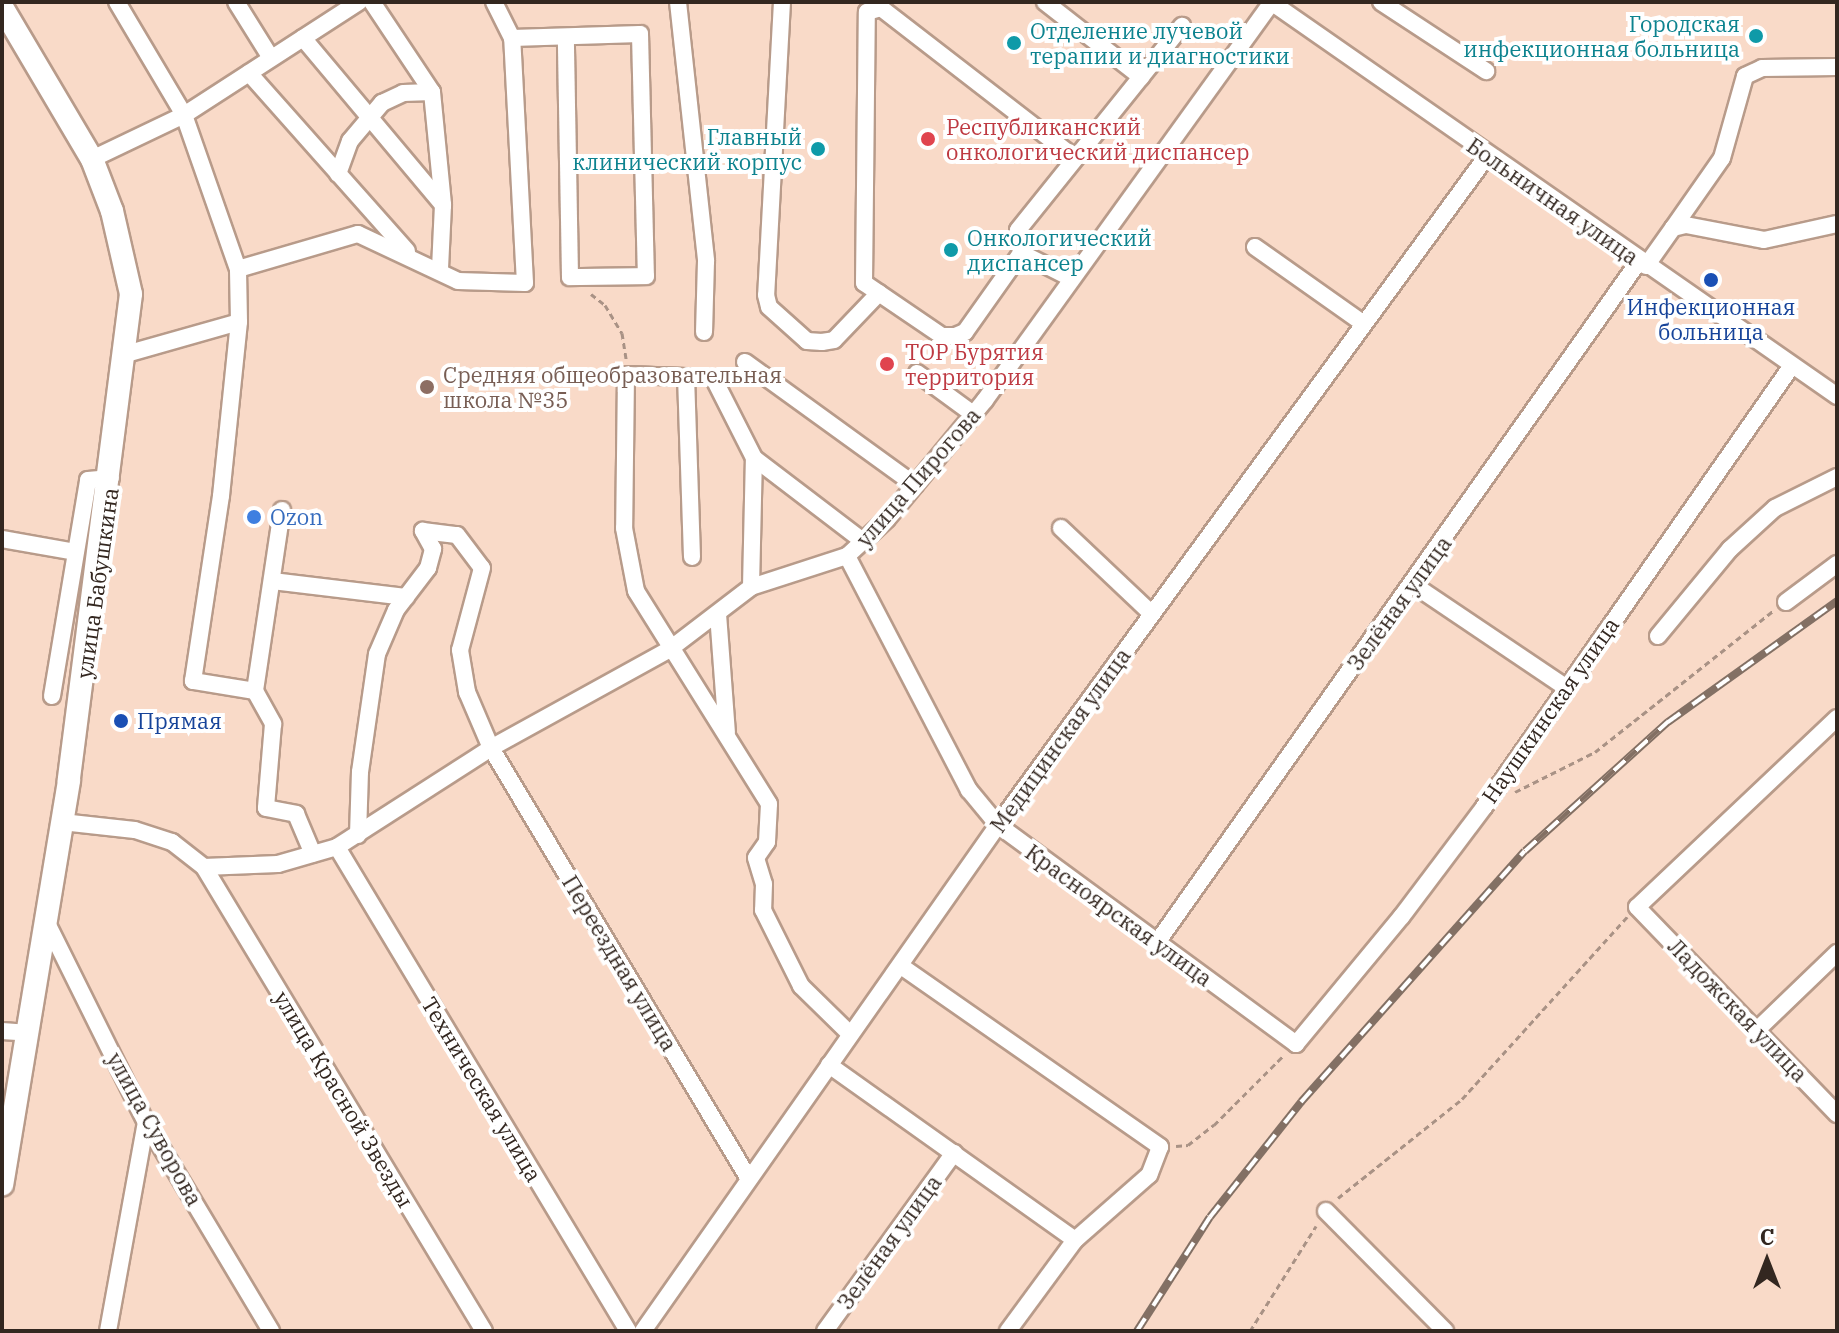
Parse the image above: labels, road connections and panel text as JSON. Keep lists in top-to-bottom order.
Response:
{
  "streets": {
    "main road": ["улица Бабушкина"],
    "street": [
      "Больничная улица",
      "улица Пирогова",
      "Зелёная улица",
      "Наушкинская улица",
      "Медицинская улица",
      "Красноярская улица",
      "Переездная улица",
      "Ладожская улица",
      "Техническая улица",
      "улица Красной Звезды",
      "улица Суворова"
    ]
  },
  "crossings": [
    ["Больничная улица", "улица Пирогова"],
    ["Больничная улица", "Зелёная улица"],
    ["Больничная улица", "Наушкинская улица"],
    ["Больничная улица", "Медицинская улица"],
    ["улица Пирогова", "Красноярская улица"],
    ["улица Пирогова", "Переездная улица"],
    ["улица Пирогова", "Техническая улица"],
    ["улица Пирогова", "улица Красной Звезды"],
    ["улица Бабушкина", "улица Суворова"],
    ["Зелёная улица", "Красноярская улица"],
    ["Наушкинская улица", "Красноярская улица"],
    ["Медицинская улица", "Красноярская улица"],
    ["Медицинская улица", "Переездная улица"]
  ],
  "places": [
    "Городская инфекционная больница",
    "Отделение лучевой терапии и диагностики",
    "Республиканский онкологический диспансер",
    "Главный клинический корпус",
    "Онкологический диспансер",
    "Инфекционная больница",
    "ТОР Бурятия территория",
    "Средняя общеобразовательная школа №35",
    "Ozon",
    "Прямая"
  ],
  "north": "top"
}
